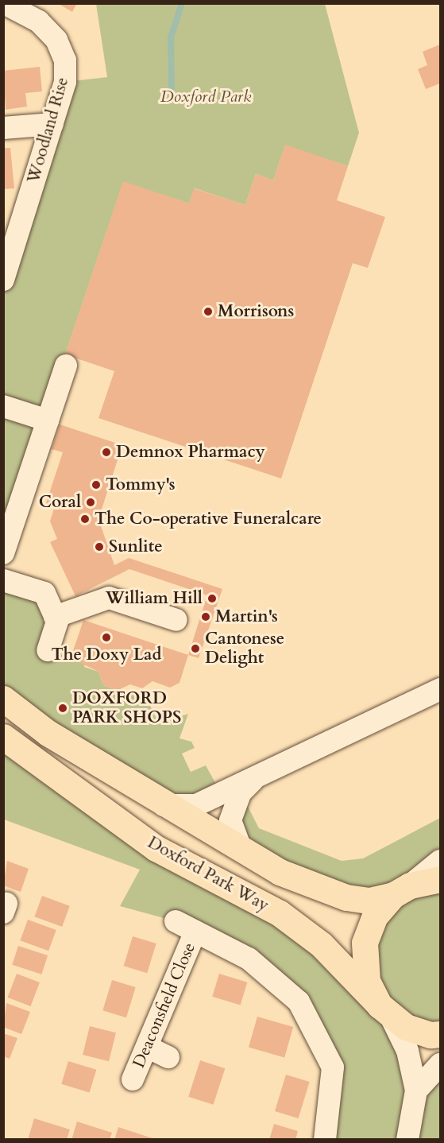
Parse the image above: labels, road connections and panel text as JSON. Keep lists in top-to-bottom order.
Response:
{
  "streets": {
    "main road": ["Doxford Park Way"],
    "street": ["Woodland Rise", "Deaconsfield Close"]
  },
  "parks": ["Doxford Park"],
  "places": [
    "Morrisons",
    "Demnox Pharmacy",
    "Tommy's",
    "Coral",
    "The Co-operative Funeralcare",
    "Sunlite",
    "William Hill",
    "Martin's",
    "The Doxy Lad",
    "Cantonese Delight",
    "DOXFORD PARK SHOPS"
  ]
}
